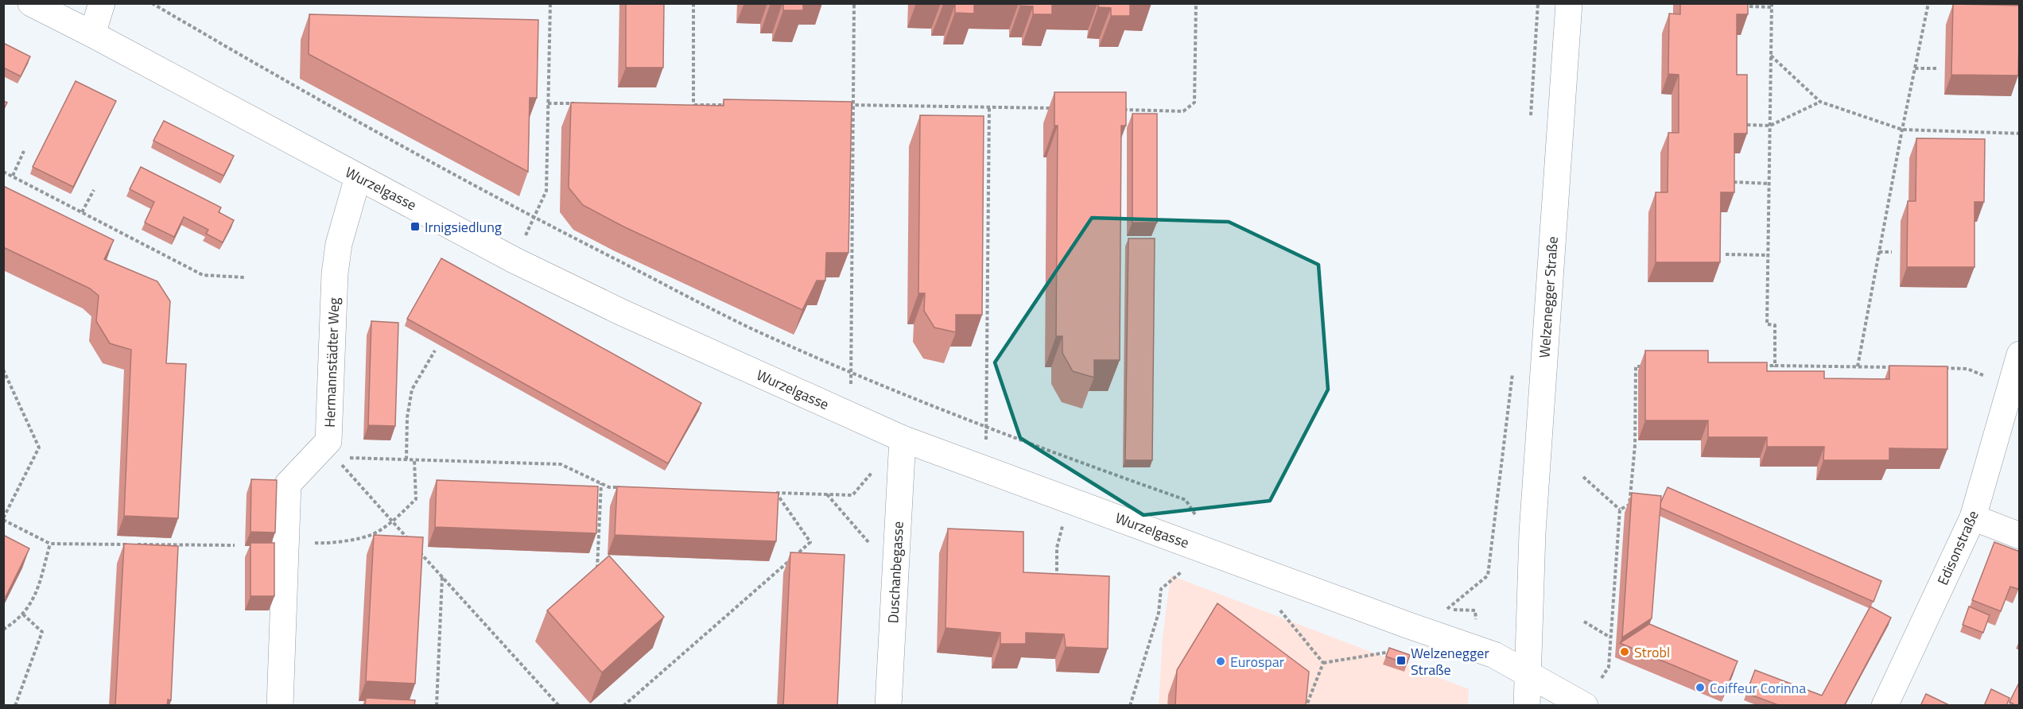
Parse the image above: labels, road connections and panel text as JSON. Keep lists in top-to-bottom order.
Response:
{
  "streets": {
    "street": [
      "Wurzelgasse",
      "Welzenegger Straße",
      "Hermannstädter Weg",
      "Edisonstraße",
      "Duschanbegasse"
    ]
  },
  "crossings": [
    ["Wurzelgasse", "Welzenegger Straße"],
    ["Wurzelgasse", "Hermannstädter Weg"],
    ["Wurzelgasse", "Duschanbegasse"]
  ],
  "places": {
    "transit": ["Irnigsiedlung", "Welzenegger Straße"],
    "other": ["Strobl", "Eurospar", "Coiffeur Corinna"]
  }
}
